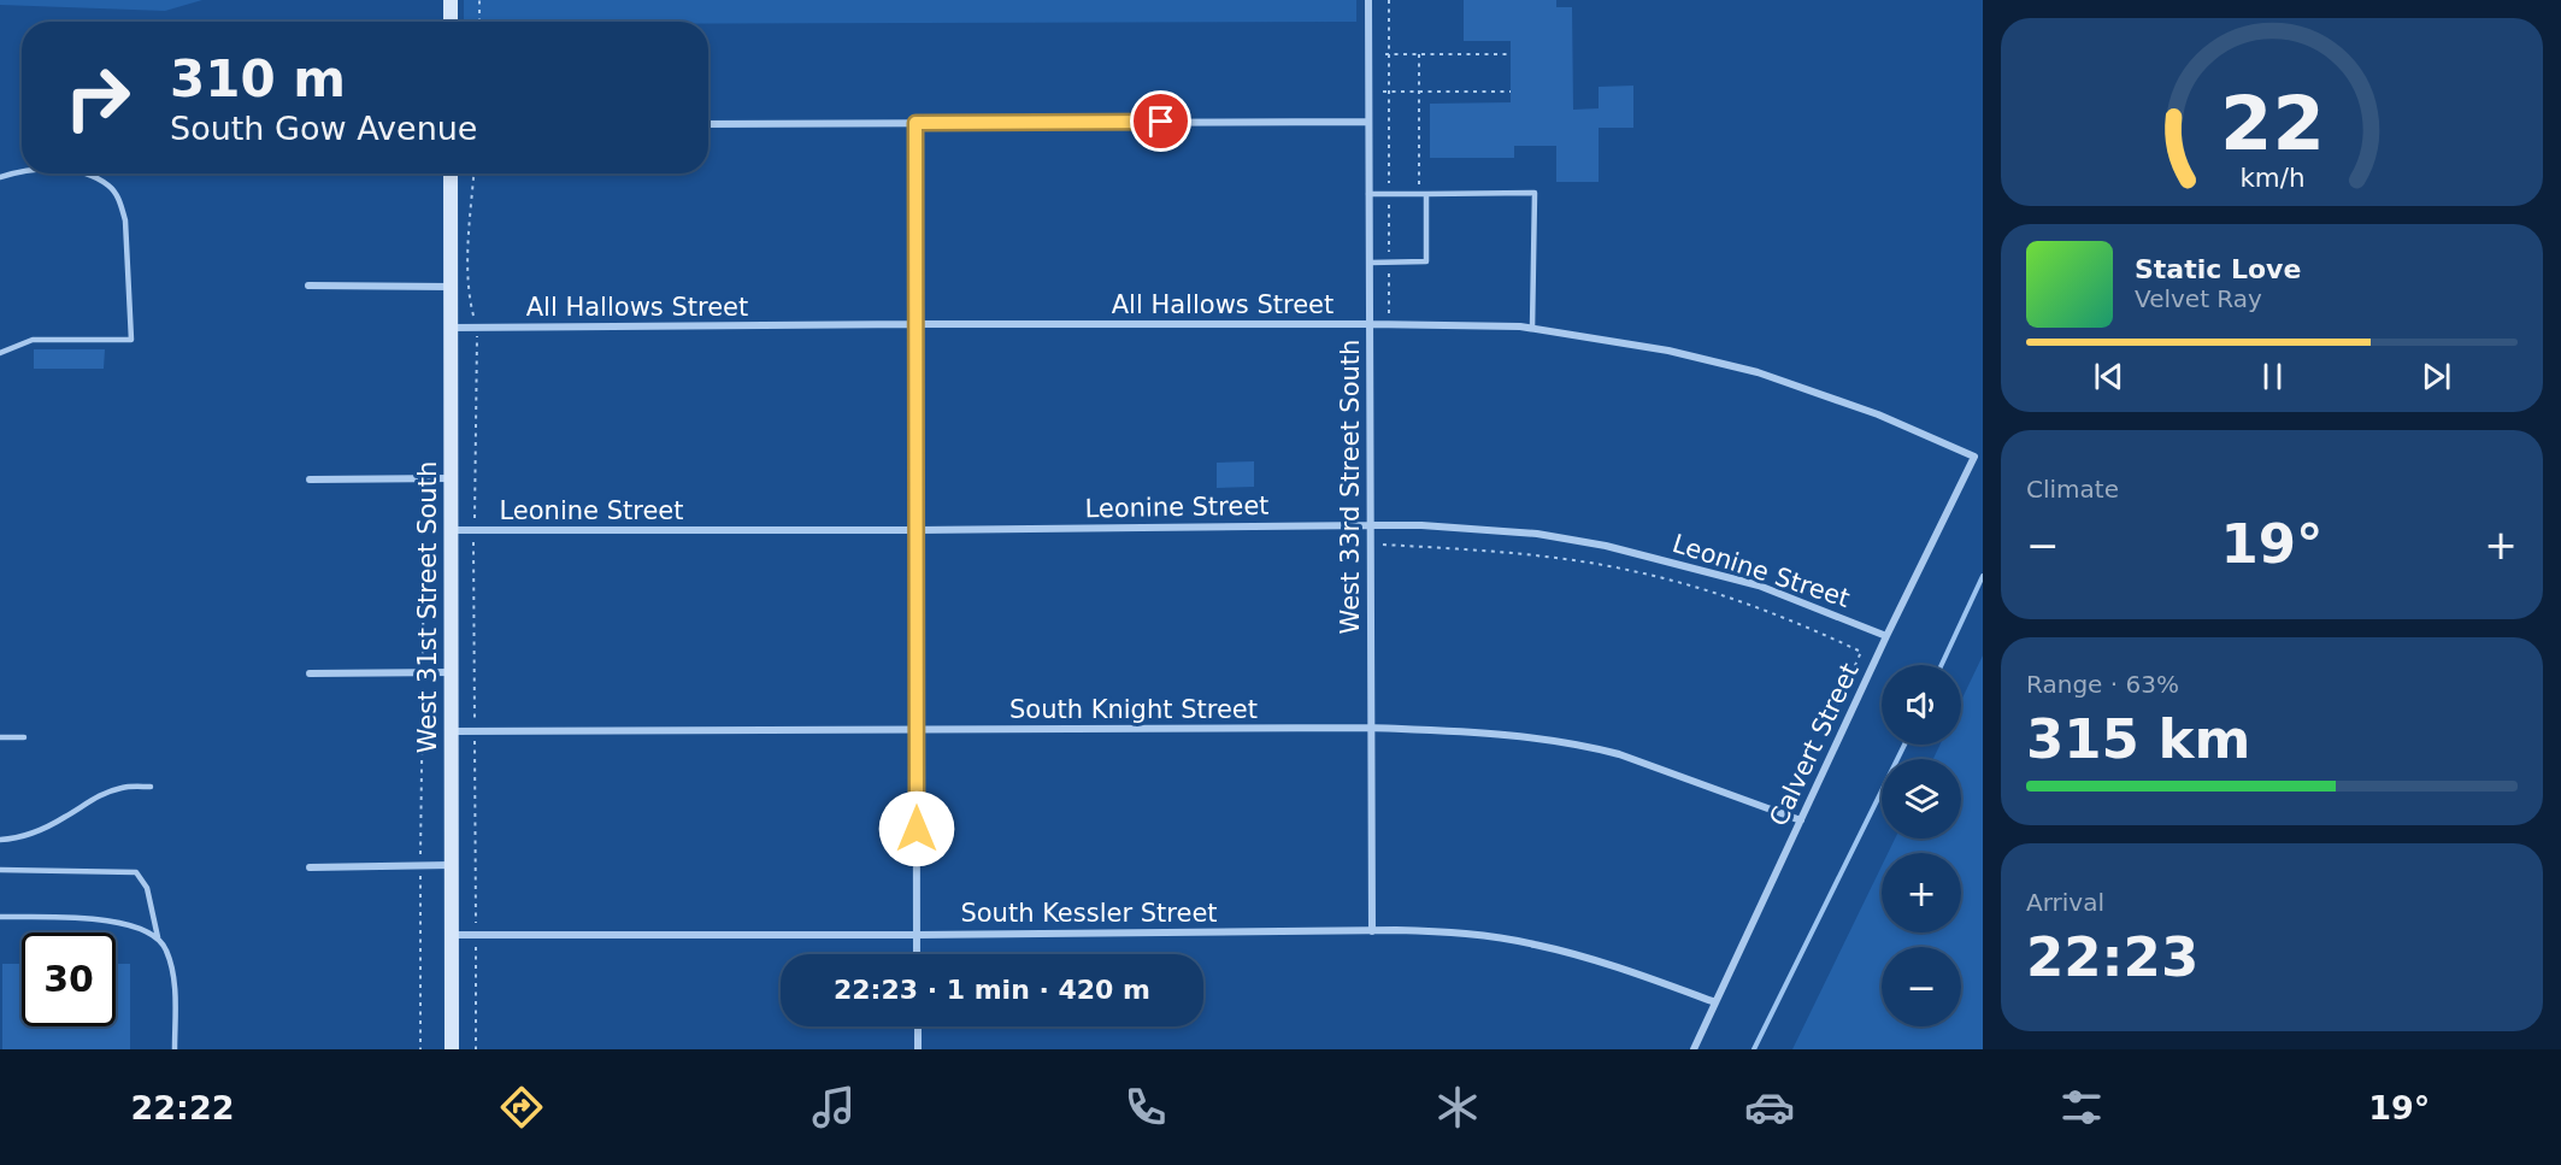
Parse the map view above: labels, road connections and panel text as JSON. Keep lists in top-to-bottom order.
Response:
{
  "streets": {
    "street": [
      "All Hallows Street",
      "West 33rd Street South",
      "Leonine Street",
      "West 31st Street South",
      "South Knight Street",
      "Calvert Street",
      "South Kessler Street"
    ]
  },
  "crossings": [
    ["All Hallows Street", "West 33rd Street South"],
    ["All Hallows Street", "West 31st Street South"],
    ["All Hallows Street", "Calvert Street"],
    ["West 33rd Street South", "Leonine Street"],
    ["West 33rd Street South", "South Knight Street"],
    ["West 33rd Street South", "South Kessler Street"],
    ["Leonine Street", "West 31st Street South"],
    ["Leonine Street", "Calvert Street"],
    ["West 31st Street South", "South Knight Street"],
    ["West 31st Street South", "South Kessler Street"],
    ["South Knight Street", "Calvert Street"],
    ["Calvert Street", "South Kessler Street"]
  ],
  "page": {
    "turn": ["310 m", "South Gow Avenue"],
    "song": ["Static Love", "Velvet Ray"],
    "tile": [
      "Climate",
      ["Range · 63%", "315 km"],
      ["Arrival", "22:23"]
    ],
    "heat": ["−", "19°", "+"],
    "map_buttons": ["+", "−"],
    "limit": "30",
    "trip": "22:23 · 1 min · 420 m",
    "tabs": ["22:22", "19°"],
    "gauge": ["22", "km/h"]
  }
}
